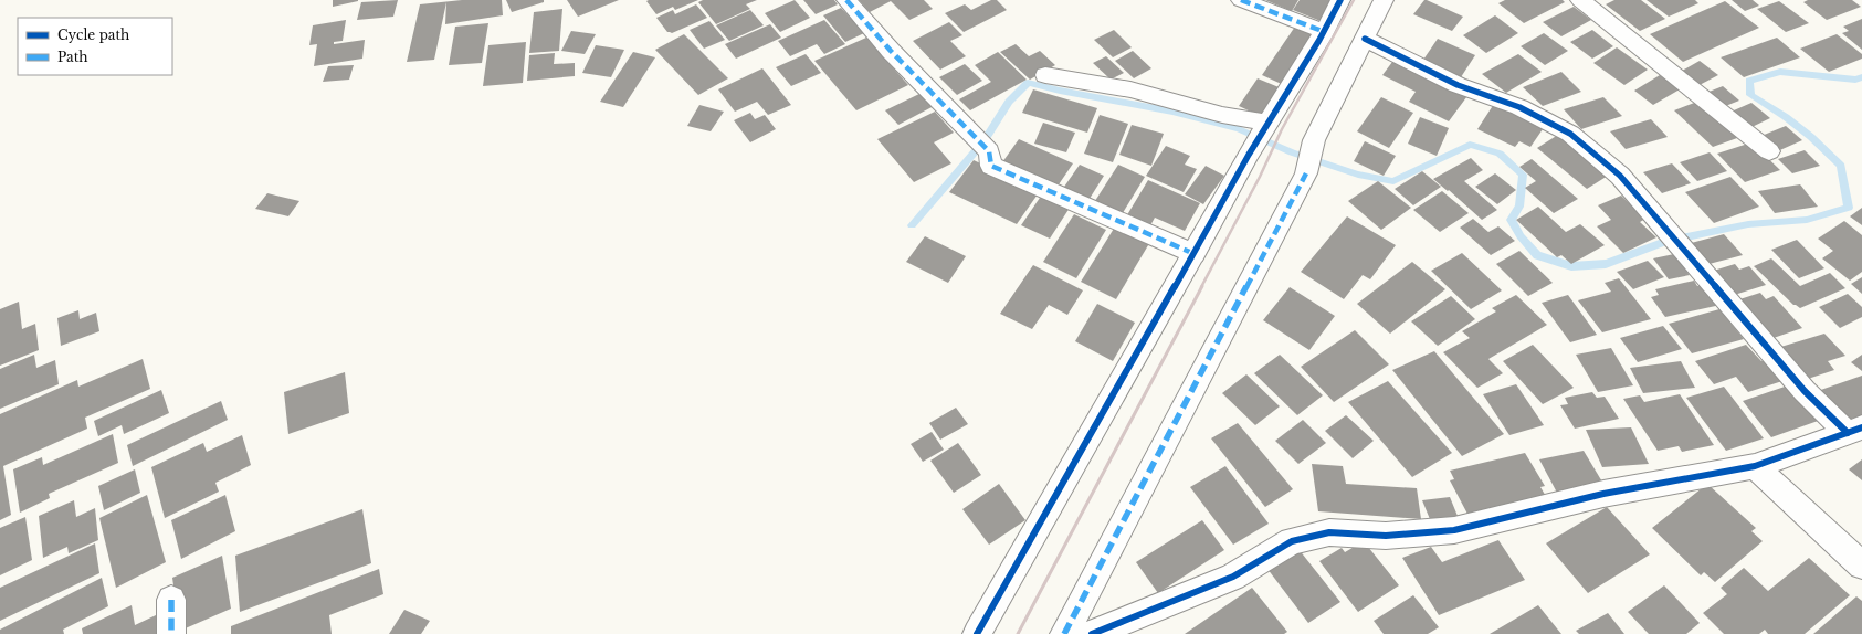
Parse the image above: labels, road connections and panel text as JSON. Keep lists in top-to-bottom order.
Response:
{
  "legend": ["Cycle path", "Path"]
}
